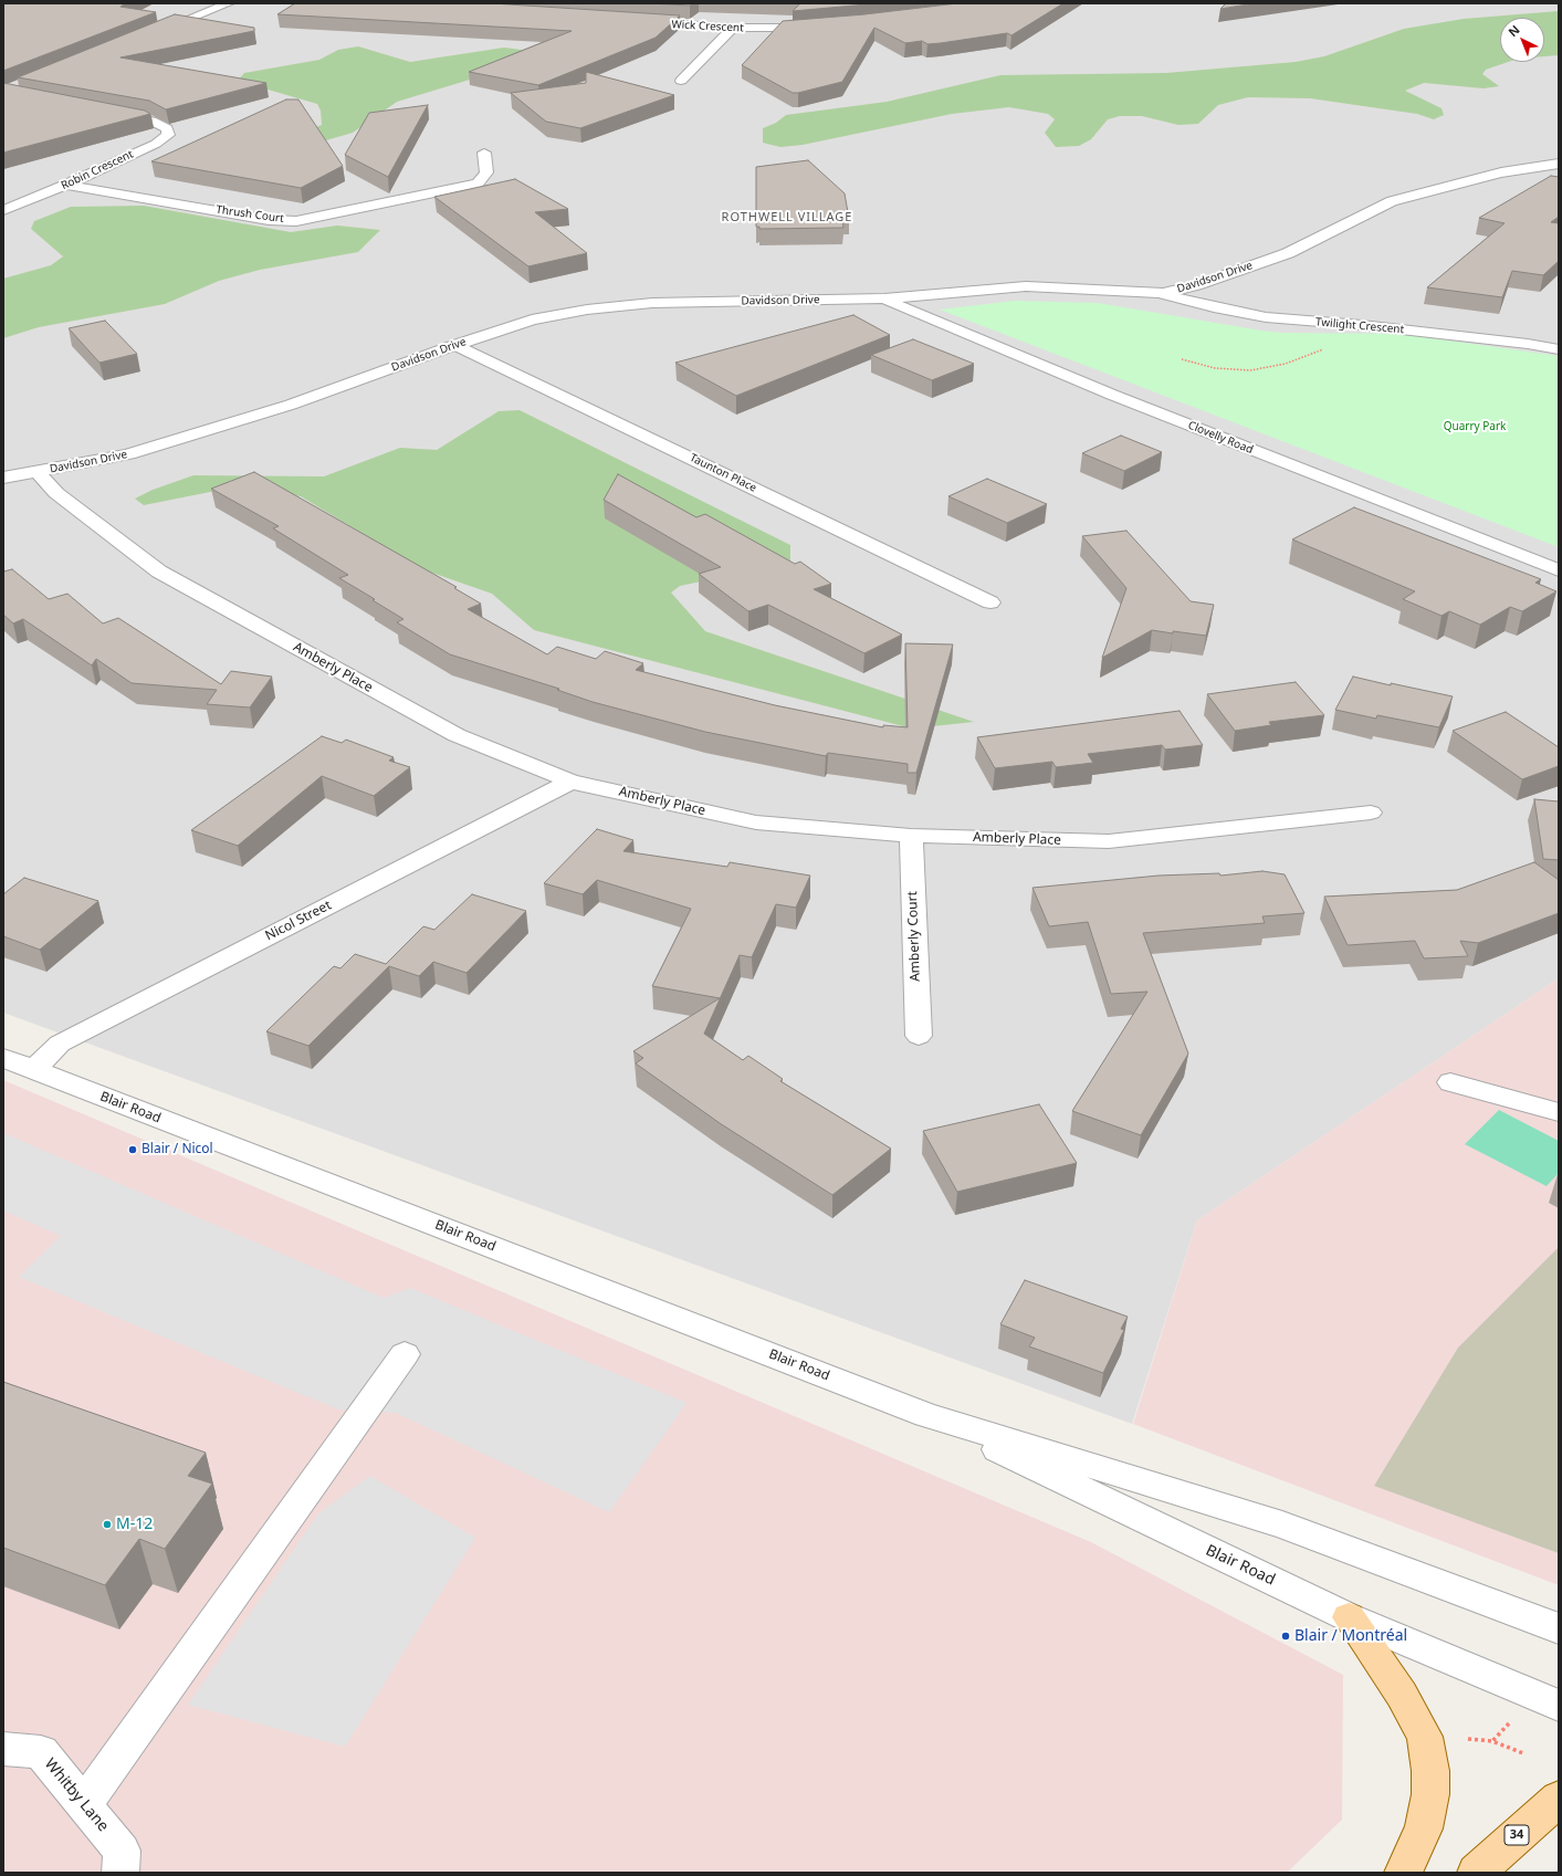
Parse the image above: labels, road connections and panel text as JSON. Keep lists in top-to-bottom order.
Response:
{
  "streets": {
    "main road": ["34"],
    "street": [
      "Wick Crescent",
      "Robin Crescent",
      "Thrush Court",
      "Davidson Drive",
      "Twilight Crescent",
      "Clovelly Road",
      "Taunton Place",
      "Amberly Place",
      "Nicol Street",
      "Amberly Court",
      "Blair Road",
      "Whitby Lane"
    ]
  },
  "crossings": [
    ["Robin Crescent", "Thrush Court"],
    ["Davidson Drive", "Twilight Crescent"],
    ["Davidson Drive", "Clovelly Road"],
    ["Davidson Drive", "Taunton Place"],
    ["Davidson Drive", "Amberly Place"],
    ["Amberly Place", "Nicol Street"],
    ["Amberly Place", "Amberly Court"],
    ["Nicol Street", "Blair Road"]
  ],
  "districts": ["ROTHWELL VILLAGE"],
  "parks": ["Quarry Park"],
  "places": ["Blair / Nicol", "M-12", "Blair / Montréal"],
  "north": "top left"
}
